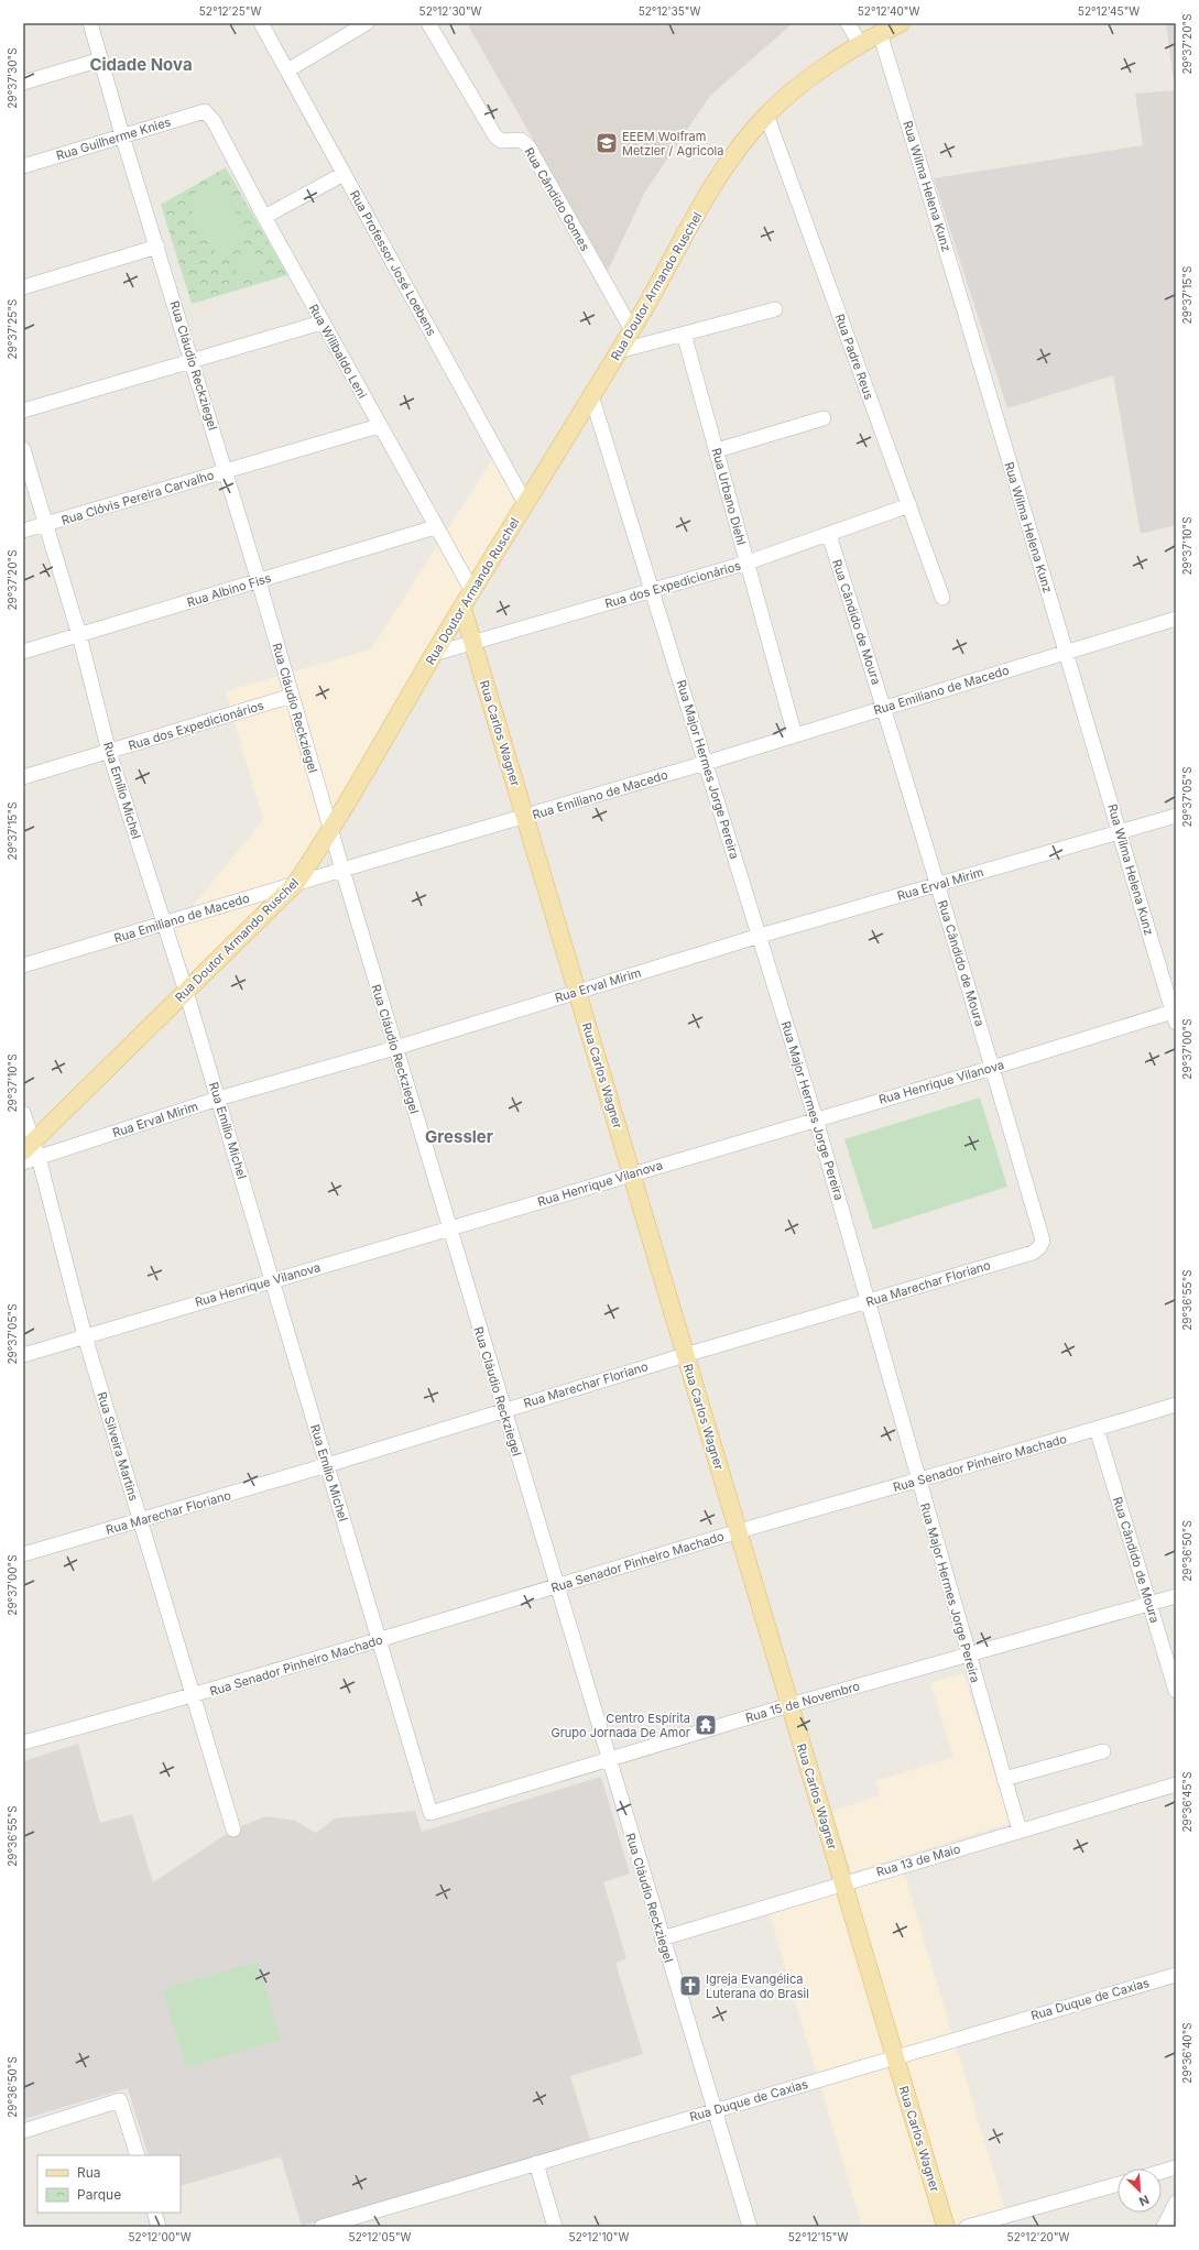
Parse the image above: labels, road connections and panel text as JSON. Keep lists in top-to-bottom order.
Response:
{
  "streets": {
    "main road": ["Rua Doutor Armando Ruschel", "Rua Carlos Wagner"],
    "street": [
      "Rua Guilherme Knies",
      "Rua Wilma Helena Kunz",
      "Rua Cândido Gomes",
      "Rua Professor José Loebens",
      "Rua Wilibaldo Leni",
      "Rua Padre Reus",
      "Rua Cláudio Reckziegel",
      "Rua Urbano Diehl",
      "Rua Clóvis Pereira Carvalho",
      "Rua dos Expedicionários",
      "Rua Albino Fiss",
      "Rua Cândido de Moura",
      "Rua Emiliano de Macedo",
      "Rua Major Hermes Jorge Pereira",
      "Rua Emílio Michel",
      "Rua Erval Mirim",
      "Rua Henrique Vilanova",
      "Rua Marechar Floriano",
      "Rua Silveira Martins",
      "Rua Senador Pinheiro Machado",
      "Rua 15 de Novembro",
      "Rua 13 de Maio",
      "Rua Duque de Caxias"
    ]
  },
  "crossings": [
    ["Rua Guilherme Knies", "Rua Wilibaldo Leni"],
    ["Rua Guilherme Knies", "Rua Cláudio Reckziegel"],
    ["Rua Wilma Helena Kunz", "Rua Doutor Armando Ruschel"],
    ["Rua Wilma Helena Kunz", "Rua Emiliano de Macedo"],
    ["Rua Wilma Helena Kunz", "Rua Erval Mirim"],
    ["Rua Wilma Helena Kunz", "Rua Henrique Vilanova"],
    ["Rua Cândido Gomes", "Rua Doutor Armando Ruschel"],
    ["Rua Professor José Loebens", "Rua Doutor Armando Ruschel"],
    ["Rua Doutor Armando Ruschel", "Rua Wilibaldo Leni"],
    ["Rua Doutor Armando Ruschel", "Rua Padre Reus"],
    ["Rua Doutor Armando Ruschel", "Rua Cláudio Reckziegel"],
    ["Rua Doutor Armando Ruschel", "Rua dos Expedicionários"],
    ["Rua Doutor Armando Ruschel", "Rua Emiliano de Macedo"],
    ["Rua Doutor Armando Ruschel", "Rua Carlos Wagner"],
    ["Rua Doutor Armando Ruschel", "Rua Major Hermes Jorge Pereira"],
    ["Rua Doutor Armando Ruschel", "Rua Emílio Michel"],
    ["Rua Doutor Armando Ruschel", "Rua Erval Mirim"],
    ["Rua Doutor Armando Ruschel", "Rua Silveira Martins"],
    ["Rua Wilibaldo Leni", "Rua Clóvis Pereira Carvalho"],
    ["Rua Wilibaldo Leni", "Rua Albino Fiss"],
    ["Rua Padre Reus", "Rua dos Expedicionários"],
    ["Rua Cláudio Reckziegel", "Rua Clóvis Pereira Carvalho"],
    ["Rua Cláudio Reckziegel", "Rua dos Expedicionários"],
    ["Rua Cláudio Reckziegel", "Rua Albino Fiss"],
    ["Rua Cláudio Reckziegel", "Rua Emiliano de Macedo"],
    ["Rua Cláudio Reckziegel", "Rua Erval Mirim"],
    ["Rua Cláudio Reckziegel", "Rua Henrique Vilanova"],
    ["Rua Cláudio Reckziegel", "Rua Marechar Floriano"],
    ["Rua Cláudio Reckziegel", "Rua Senador Pinheiro Machado"],
    ["Rua Cláudio Reckziegel", "Rua 15 de Novembro"],
    ["Rua Cláudio Reckziegel", "Rua 13 de Maio"],
    ["Rua Cláudio Reckziegel", "Rua Duque de Caxias"],
    ["Rua Urbano Diehl", "Rua dos Expedicionários"],
    ["Rua Urbano Diehl", "Rua Emiliano de Macedo"],
    ["Rua Clóvis Pereira Carvalho", "Rua Emílio Michel"],
    ["Rua dos Expedicionários", "Rua Cândido de Moura"],
    ["Rua dos Expedicionários", "Rua Carlos Wagner"],
    ["Rua dos Expedicionários", "Rua Major Hermes Jorge Pereira"],
    ["Rua dos Expedicionários", "Rua Emílio Michel"],
    ["Rua Albino Fiss", "Rua Emílio Michel"],
    ["Rua Cândido de Moura", "Rua Emiliano de Macedo"],
    ["Rua Cândido de Moura", "Rua Erval Mirim"],
    ["Rua Cândido de Moura", "Rua Henrique Vilanova"],
    ["Rua Cândido de Moura", "Rua Marechar Floriano"],
    ["Rua Cândido de Moura", "Rua Senador Pinheiro Machado"],
    ["Rua Cândido de Moura", "Rua 15 de Novembro"],
    ["Rua Emiliano de Macedo", "Rua Carlos Wagner"],
    ["Rua Emiliano de Macedo", "Rua Major Hermes Jorge Pereira"],
    ["Rua Emiliano de Macedo", "Rua Emílio Michel"],
    ["Rua Carlos Wagner", "Rua Erval Mirim"],
    ["Rua Carlos Wagner", "Rua Henrique Vilanova"],
    ["Rua Carlos Wagner", "Rua Marechar Floriano"],
    ["Rua Carlos Wagner", "Rua Senador Pinheiro Machado"],
    ["Rua Carlos Wagner", "Rua 15 de Novembro"],
    ["Rua Carlos Wagner", "Rua 13 de Maio"],
    ["Rua Carlos Wagner", "Rua Duque de Caxias"],
    ["Rua Major Hermes Jorge Pereira", "Rua Erval Mirim"],
    ["Rua Major Hermes Jorge Pereira", "Rua Henrique Vilanova"],
    ["Rua Major Hermes Jorge Pereira", "Rua Marechar Floriano"],
    ["Rua Major Hermes Jorge Pereira", "Rua Senador Pinheiro Machado"],
    ["Rua Major Hermes Jorge Pereira", "Rua 15 de Novembro"],
    ["Rua Major Hermes Jorge Pereira", "Rua 13 de Maio"],
    ["Rua Emílio Michel", "Rua Erval Mirim"],
    ["Rua Emílio Michel", "Rua Henrique Vilanova"],
    ["Rua Emílio Michel", "Rua Marechar Floriano"],
    ["Rua Emílio Michel", "Rua Senador Pinheiro Machado"],
    ["Rua Emílio Michel", "Rua 15 de Novembro"],
    ["Rua Erval Mirim", "Rua Silveira Martins"],
    ["Rua Henrique Vilanova", "Rua Silveira Martins"],
    ["Rua Marechar Floriano", "Rua Silveira Martins"],
    ["Rua Silveira Martins", "Rua Senador Pinheiro Machado"]
  ],
  "districts": ["Cidade Nova", "Gressler"],
  "places": {
    "school or university": ["EEEM Wolfram Metzler / Agricola"],
    "temple": ["Centro Espírita Grupo Jornada De Amor"],
    "church": ["Igreja Evangélica Luterana do Brasil"]
  },
  "legend": ["Rua", "Parque"],
  "north": "bottom right",
  "coordinates": [
    "52°12'25\"W",
    "52°12'30\"W",
    "52°12'35\"W",
    "52°12'40\"W",
    "52°12'45\"W",
    "29°37'20\"S",
    "29°37'30\"S",
    "29°37'15\"S",
    "29°37'25\"S",
    "29°37'10\"S",
    "29°37'05\"S",
    "29°37'00\"S",
    "29°36'55\"S",
    "29°36'50\"S",
    "29°36'45\"S",
    "29°36'40\"S",
    "52°12'00\"W",
    "52°12'05\"W",
    "52°12'10\"W",
    "52°12'15\"W",
    "52°12'20\"W"
  ]
}
